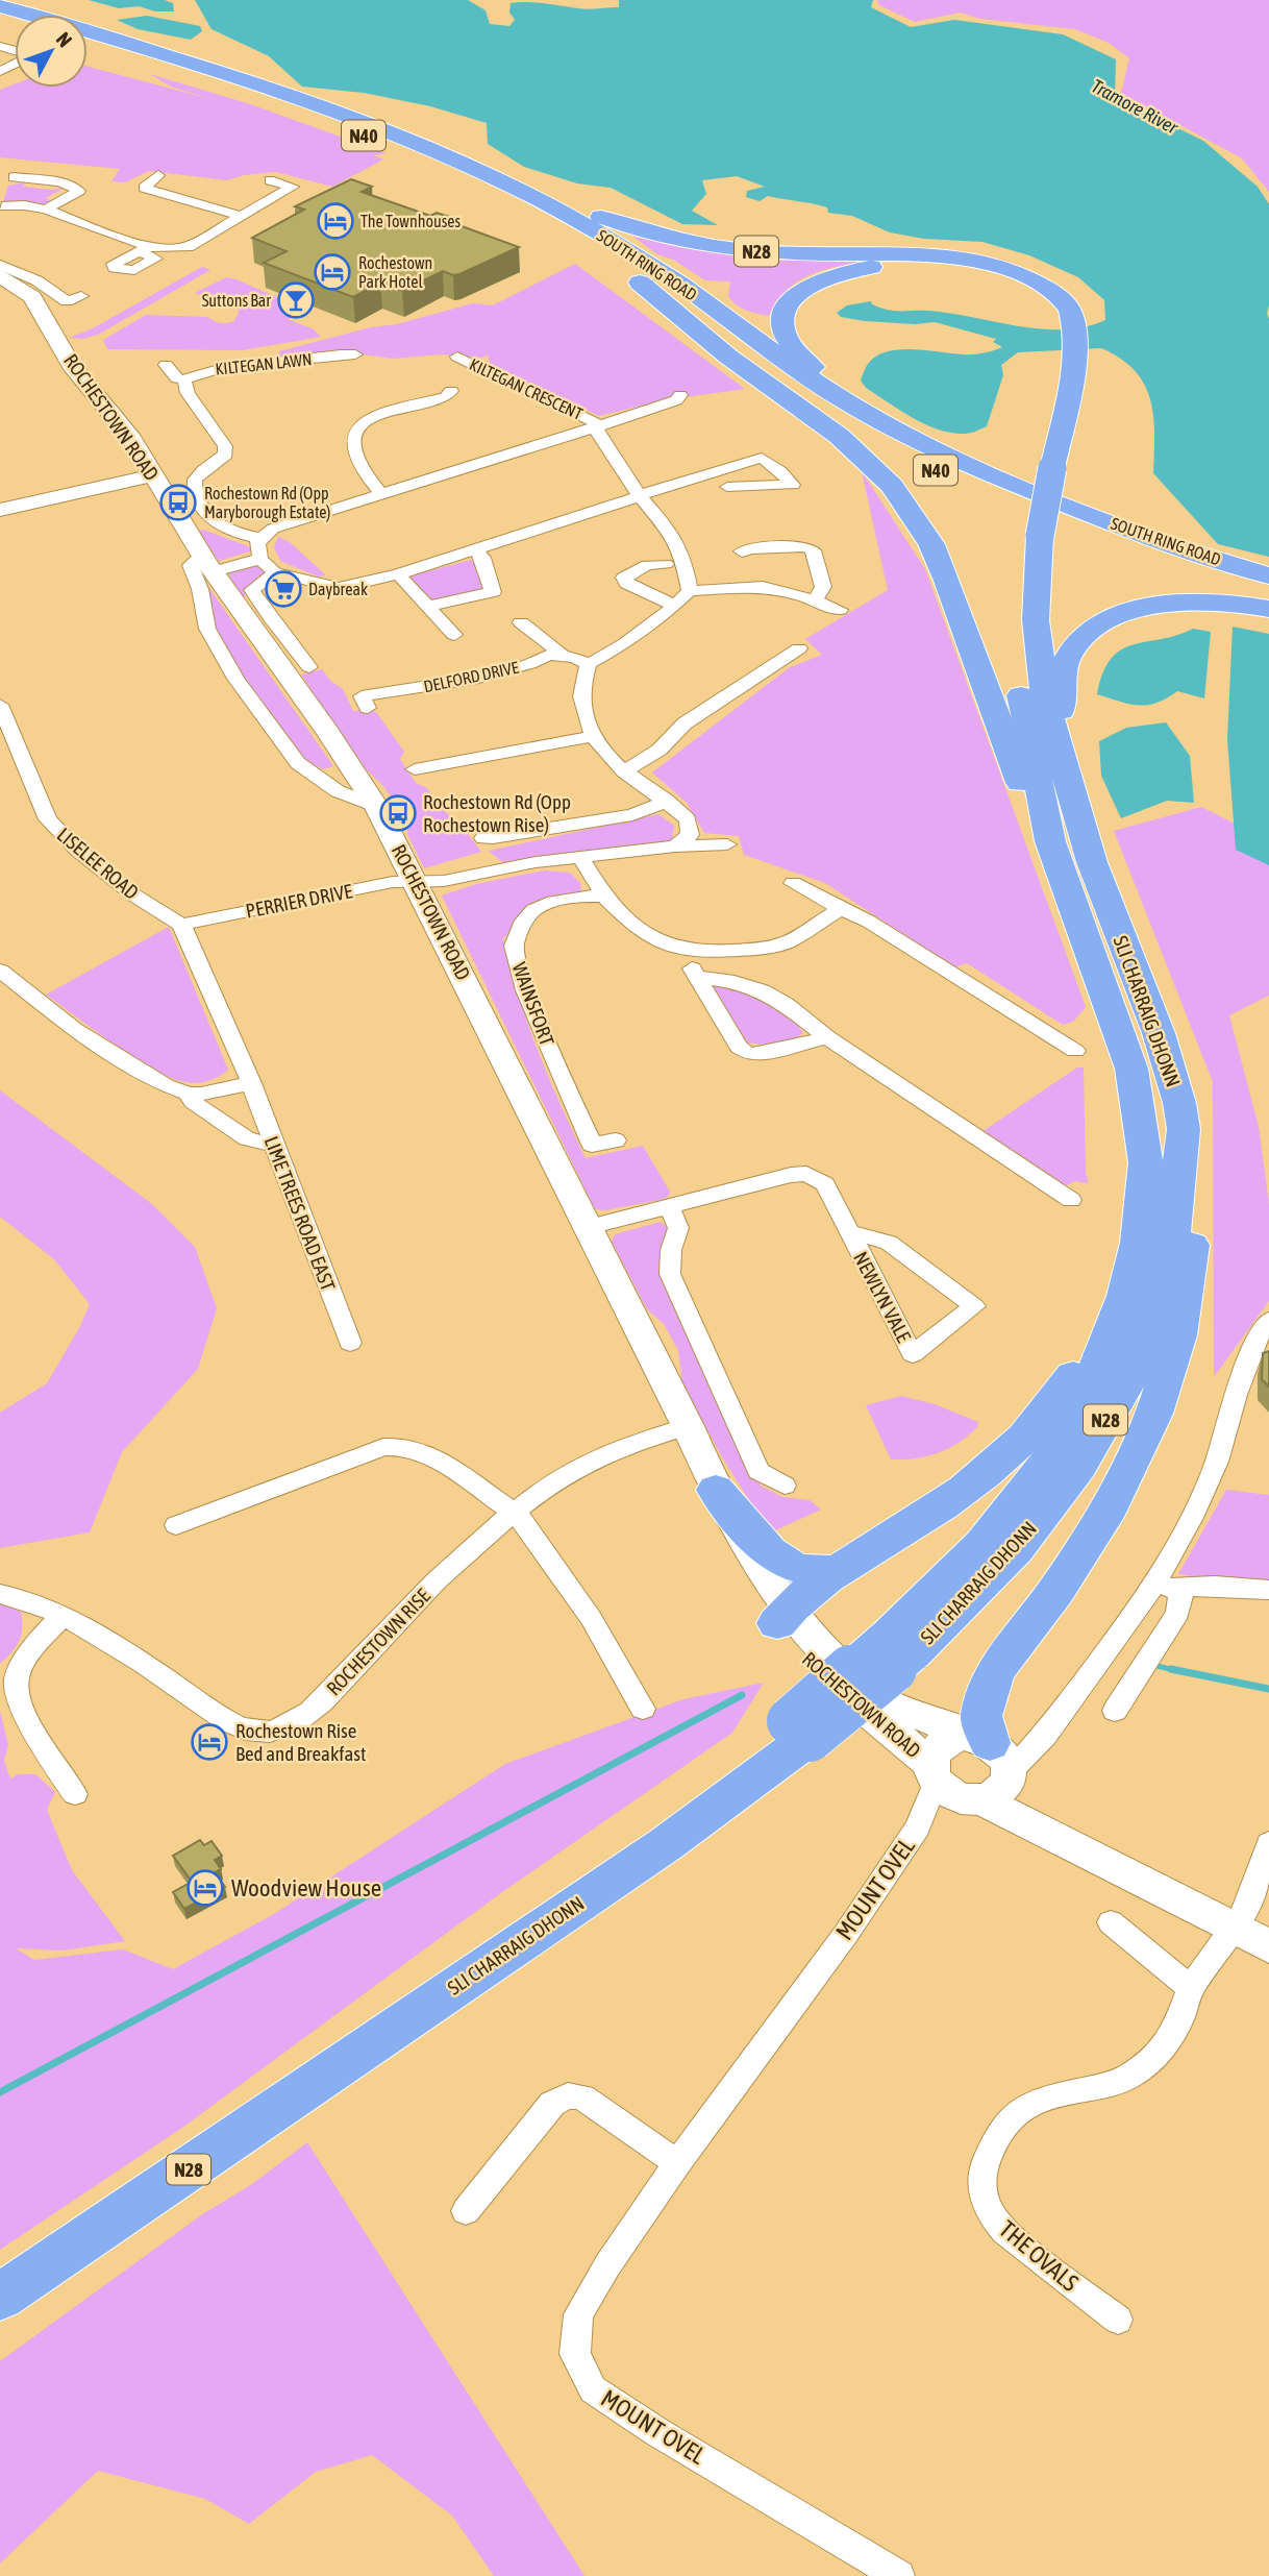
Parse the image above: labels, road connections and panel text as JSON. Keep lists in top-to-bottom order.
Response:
{
  "streets": {
    "highway": [
      "N40",
      "N28",
      "SOUTH RING ROAD",
      "SLI CHARRAIG DHONN"
    ],
    "main road": ["ROCHESTOWN ROAD"],
    "street": [
      "KILTEGAN LAWN",
      "KILTEGAN CRESCENT",
      "DELFORD DRIVE",
      "LISELEE ROAD",
      "PERRIER DRIVE",
      "WAINSFORT",
      "LIME TREES ROAD EAST",
      "NEWLYN VALE",
      "ROCHESTOWN RISE",
      "MOUNT OVEL",
      "THE OVALS"
    ]
  },
  "crossings": [
    ["N28", "SOUTH RING ROAD"],
    ["N28", "SLI CHARRAIG DHONN"],
    ["ROCHESTOWN ROAD", "PERRIER DRIVE"],
    ["ROCHESTOWN ROAD", "NEWLYN VALE"],
    ["ROCHESTOWN ROAD", "ROCHESTOWN RISE"],
    ["ROCHESTOWN ROAD", "MOUNT OVEL"],
    ["ROCHESTOWN ROAD", "THE OVALS"],
    ["LISELEE ROAD", "PERRIER DRIVE"],
    ["LISELEE ROAD", "LIME TREES ROAD EAST"],
    ["PERRIER DRIVE", "LIME TREES ROAD EAST"]
  ],
  "water": ["Tramore River"],
  "places": {
    "hotel": [
      "The Townhouses",
      "Rochestown Park Hotel",
      "Rochestown Rise Bed and Breakfast",
      "Woodview House"
    ],
    "bar": ["Suttons Bar"],
    "bus stop": ["Rochestown Rd (Opp Maryborough Estate)", "Rochestown Rd (Opp Rochestown Rise)"],
    "supermarket": ["Daybreak"]
  },
  "north": "top right"
}
